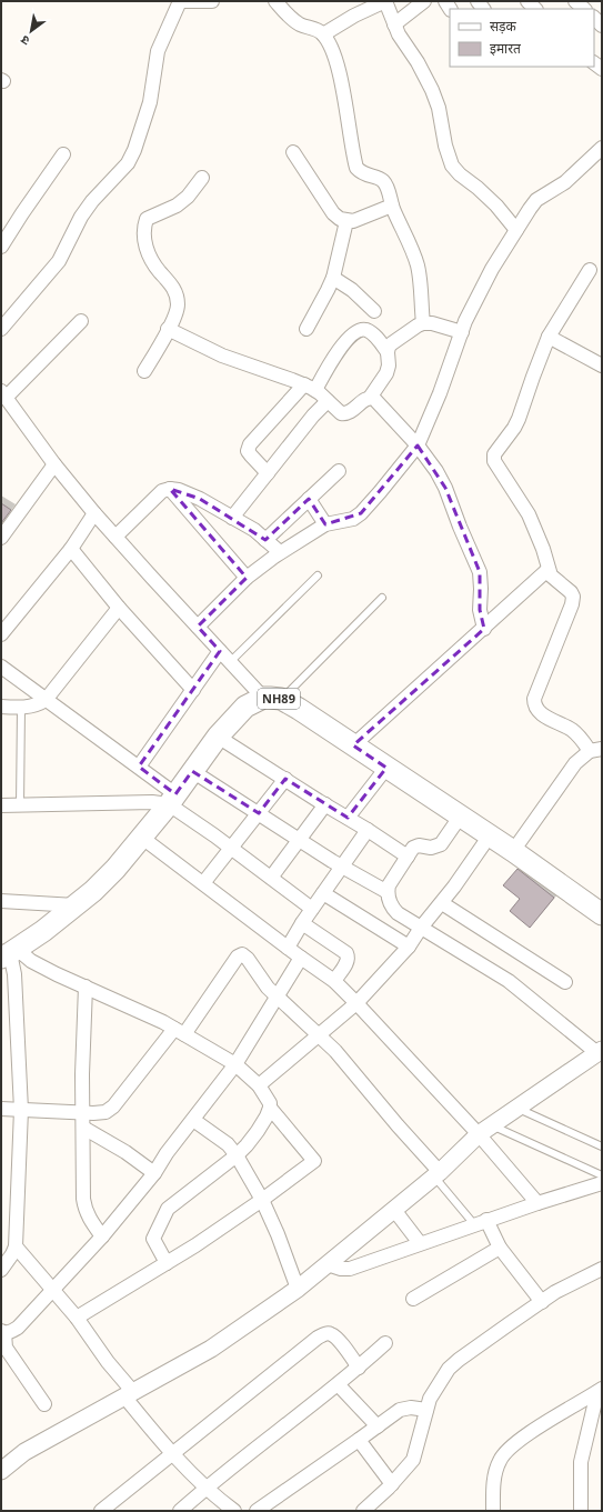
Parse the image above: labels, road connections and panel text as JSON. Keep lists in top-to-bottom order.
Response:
{
  "streets": {
    "main road": ["NH89"]
  },
  "legend": ["सड़क", "इमारत"],
  "north": "bottom left"
}
